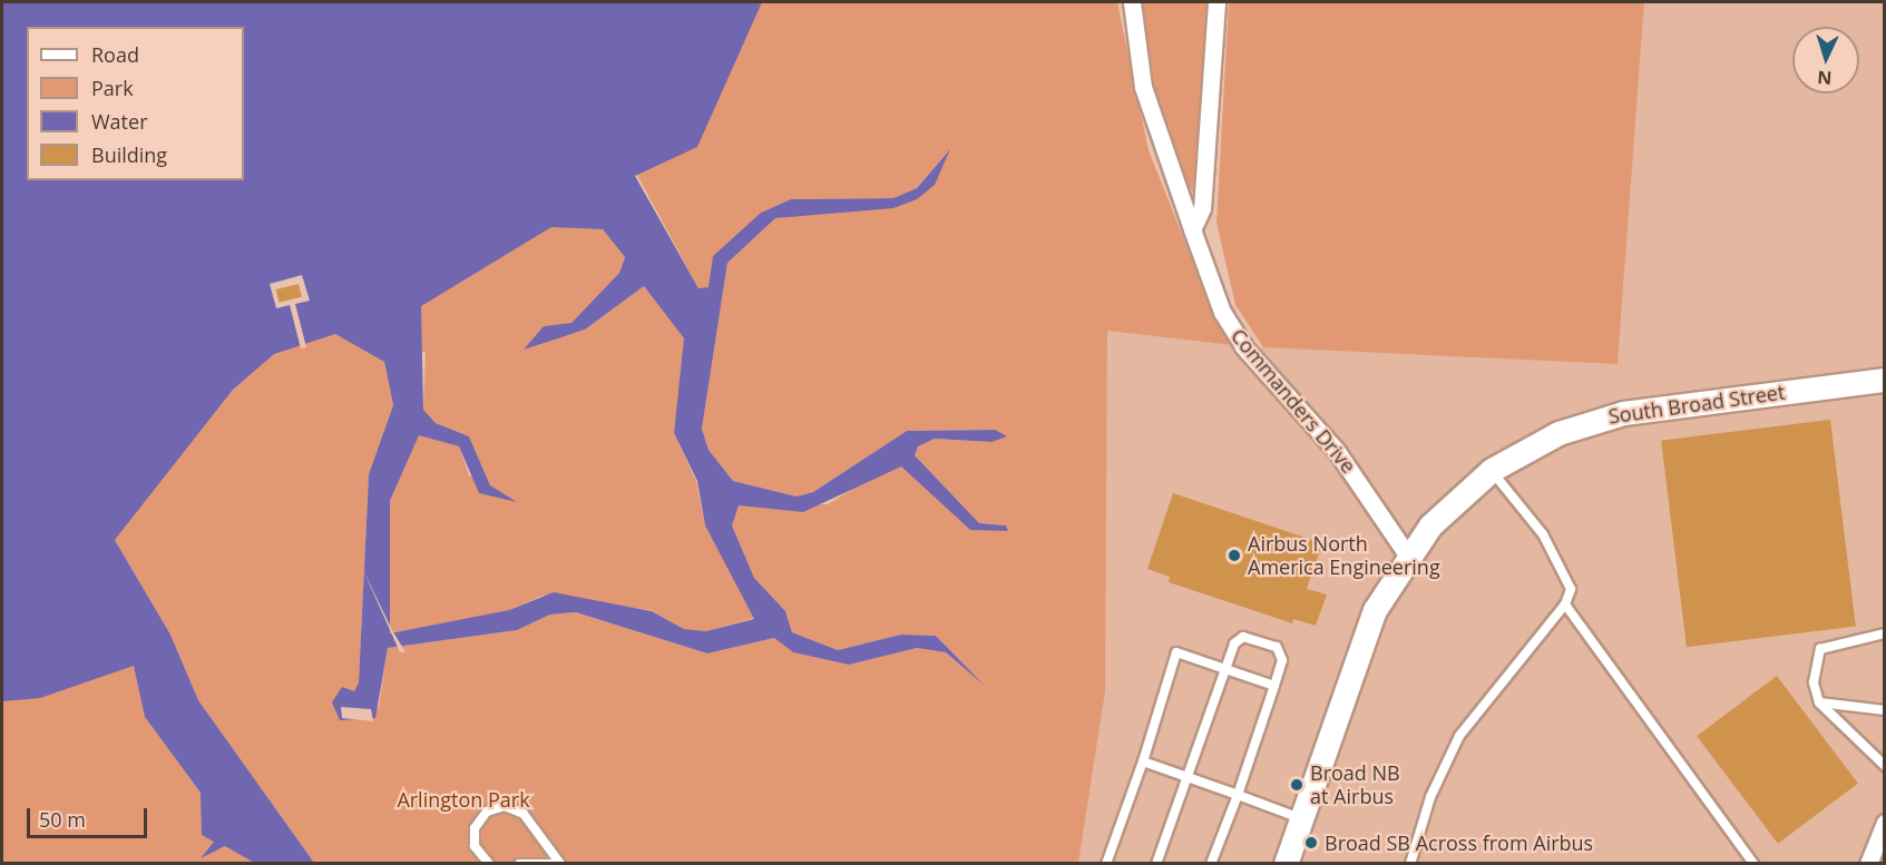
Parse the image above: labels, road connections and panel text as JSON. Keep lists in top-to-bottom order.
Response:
{
  "streets": {
    "street": ["Commanders Drive", "South Broad Street"]
  },
  "crossings": [
    ["Commanders Drive", "South Broad Street"]
  ],
  "parks": ["Arlington Park"],
  "places": ["Airbus North America Engineering", "Broad NB at Airbus", "Broad SB Across from Airbus"],
  "legend": [
    "Road",
    "Park",
    "Water",
    "Building"
  ],
  "scale_bar": "50 m",
  "north": "bottom"
}
